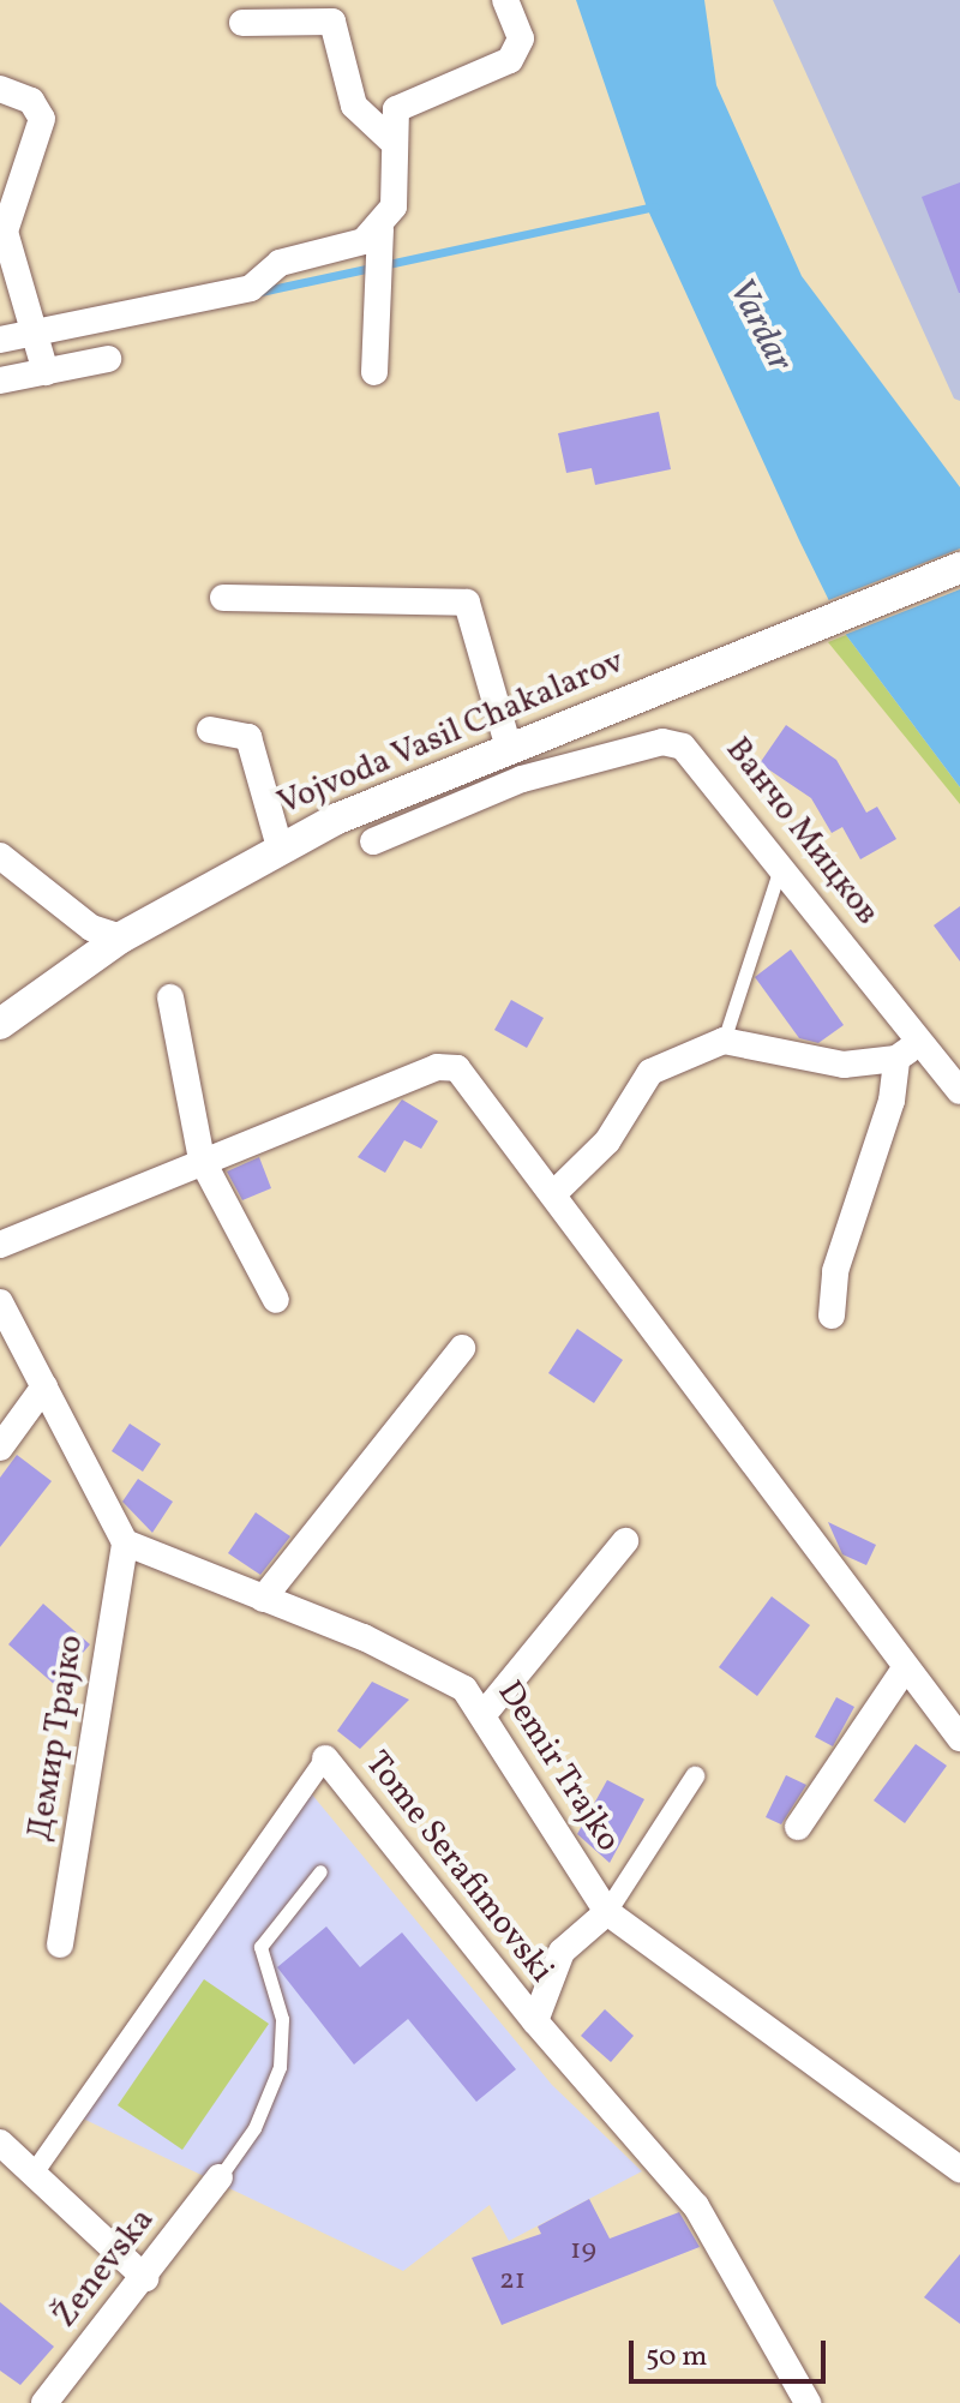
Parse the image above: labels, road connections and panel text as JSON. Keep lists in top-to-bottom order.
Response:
{
  "streets": {
    "street": [
      "Vojvoda Vasil Chakalarov",
      "Ванчо Мицков",
      "Демир Трајко",
      "Demir Trajko",
      "Tome Serafimovski",
      "Ženevska"
    ]
  },
  "crossings": [
    ["Демир Трајко", "Demir Trajko"],
    ["Demir Trajko", "Tome Serafimovski"]
  ],
  "water": ["Vardar"],
  "house_numbers": ["19", "21"],
  "scale_bar": "50 m"
}
